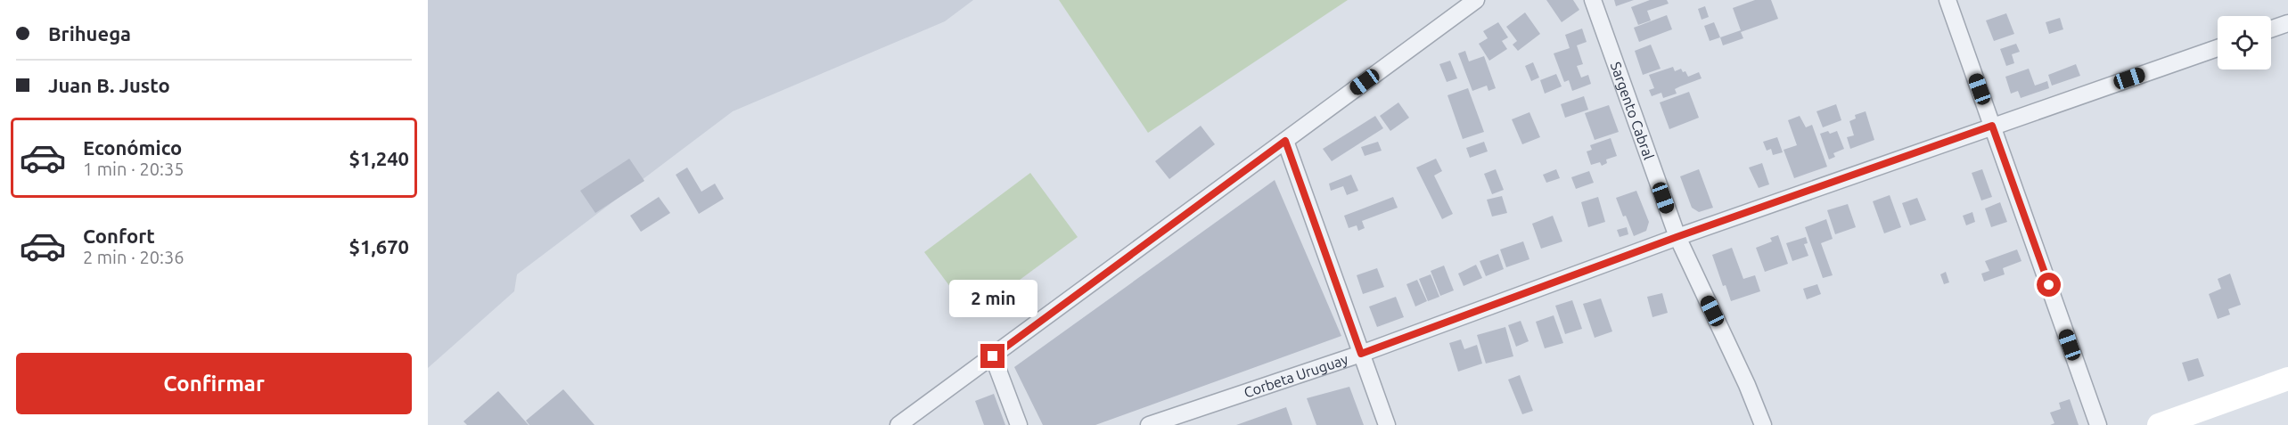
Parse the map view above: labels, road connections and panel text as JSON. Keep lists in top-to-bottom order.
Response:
{
  "streets": {
    "street": ["Sargento Cabral", "Corbeta Uruguay"]
  },
  "crossings": [
    ["Sargento Cabral", "Corbeta Uruguay"]
  ],
  "page": {
    "banner": ["Brihuega", "Juan B. Justo"],
    "list": [
      {
        "name": "Económico",
        "note": "1 min · 20:35",
        "value": "$1,240"
      },
      {
        "name": "Confort",
        "note": "2 min · 20:36",
        "value": "$1,670"
      }
    ],
    "bubble": "2 min",
    "buttons": "Confirmar"
  }
}
